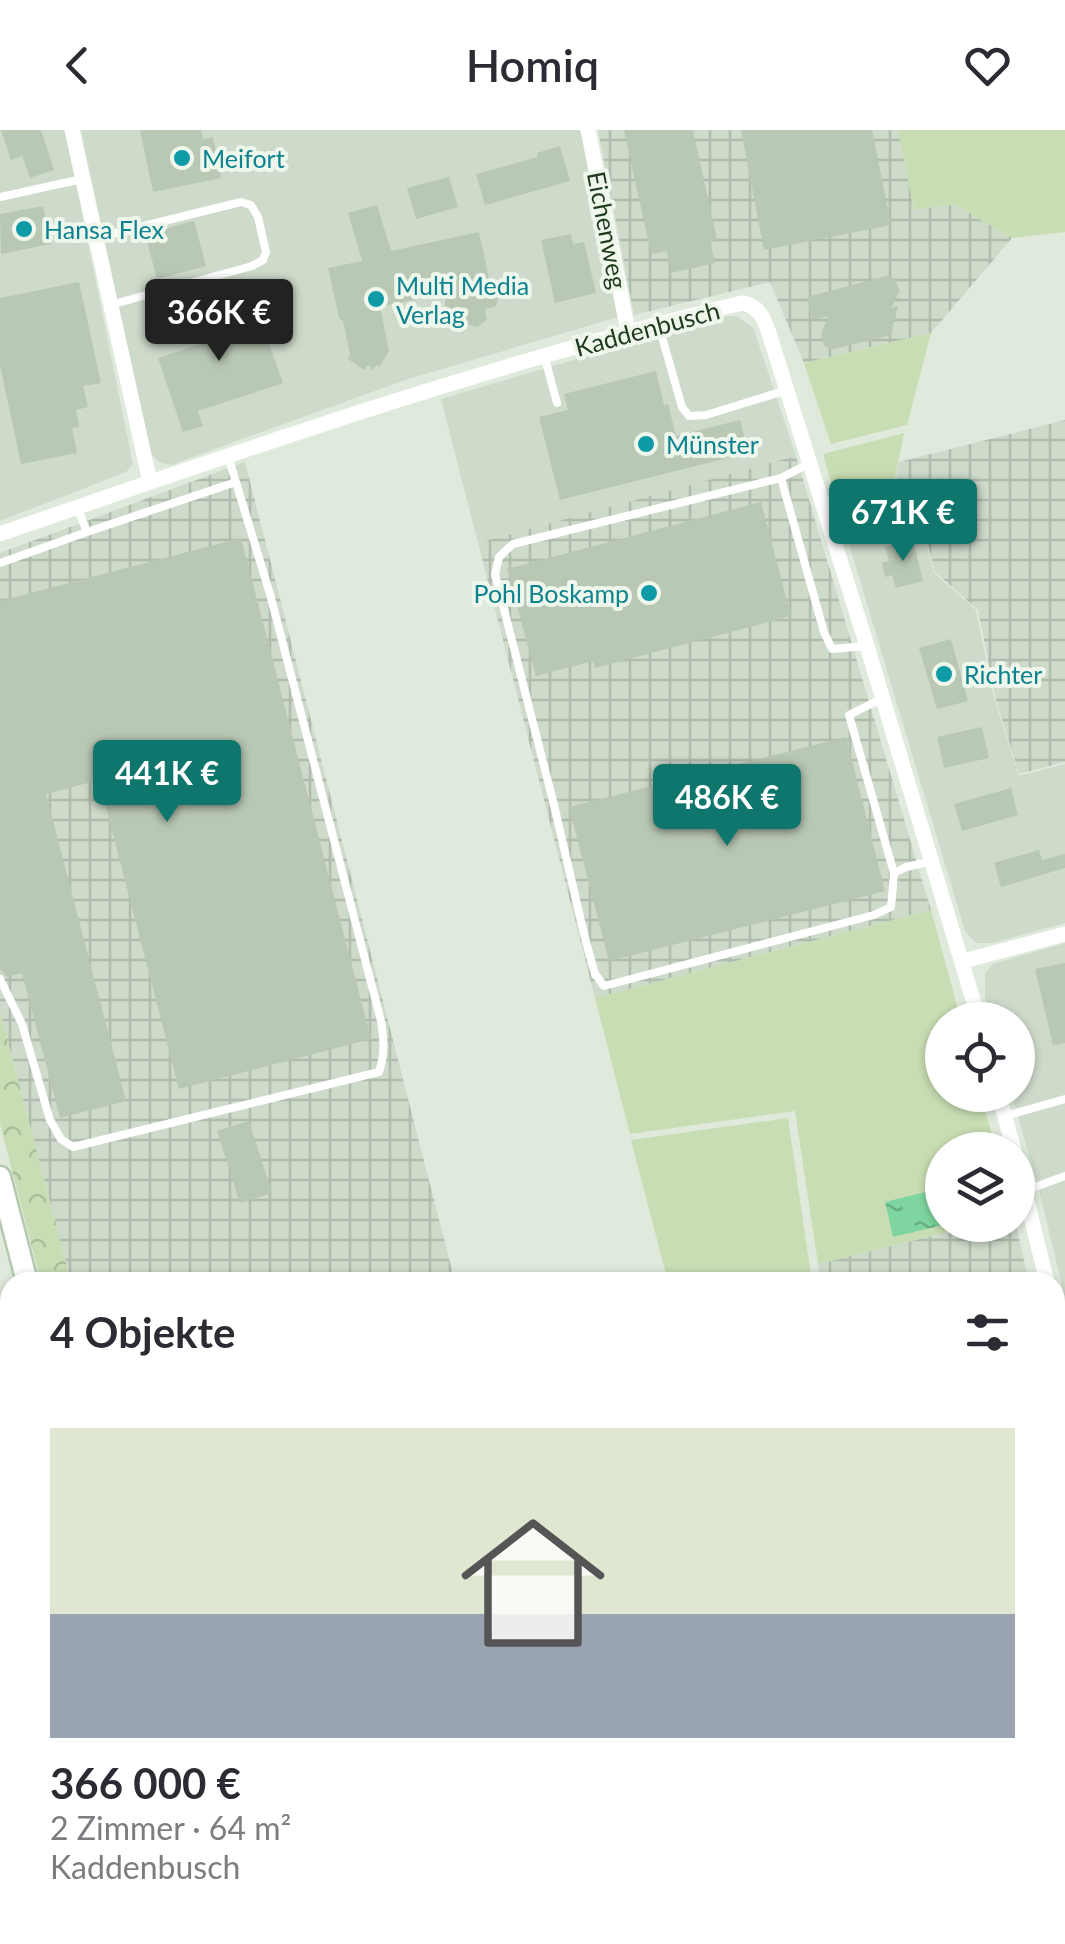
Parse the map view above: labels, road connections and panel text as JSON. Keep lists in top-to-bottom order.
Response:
{
  "streets": {
    "street": ["Eichenweg", "Kaddenbusch"]
  },
  "crossings": [
    ["Eichenweg", "Kaddenbusch"]
  ],
  "places": [
    "Meifort",
    "Hansa Flex",
    "Multi Media Verlag",
    "Münster",
    "Pohl Boskamp",
    "Richter"
  ],
  "page": {
    "header": "Homiq",
    "price": [
      "366K €",
      "671K €",
      "441K €",
      "486K €"
    ],
    "heading": "4 Objekte",
    "list": [
      {
        "name": "366 000 €",
        "note": "2 Zimmer · 64 m² · Kaddenbusch"
      }
    ]
  }
}
